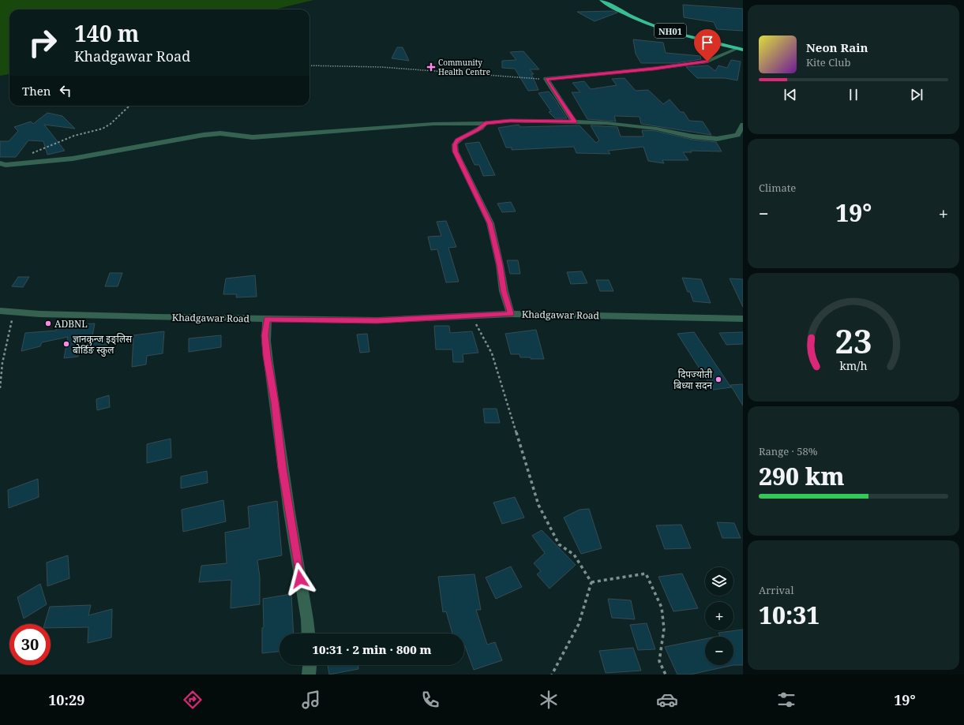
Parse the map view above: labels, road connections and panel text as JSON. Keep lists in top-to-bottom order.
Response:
{
  "streets": {
    "highway": ["NH01"],
    "street": ["Khadgawar Road"]
  },
  "places": {
    "health": ["Community Health Centre"],
    "other": ["ADBNL", "ज्ञानकुन्ज इङ्लिस बोर्डिङ स्कुल", "दिपज्योती बिध्या सदन"]
  },
  "page": {
    "turn": ["140 m", "Khadgawar Road"],
    "song": ["Neon Rain", "Kite Club"],
    "then": "Then",
    "tile": [
      "Climate",
      ["Range · 58%", "290 km"],
      ["Arrival", "10:31"]
    ],
    "heat": ["−", "19°", "+"],
    "map_buttons": ["+", "−"],
    "limit": "30",
    "trip": "10:31 · 2 min · 800 m",
    "tabs": ["10:29", "19°"],
    "gauge": ["23", "km/h"]
  }
}
